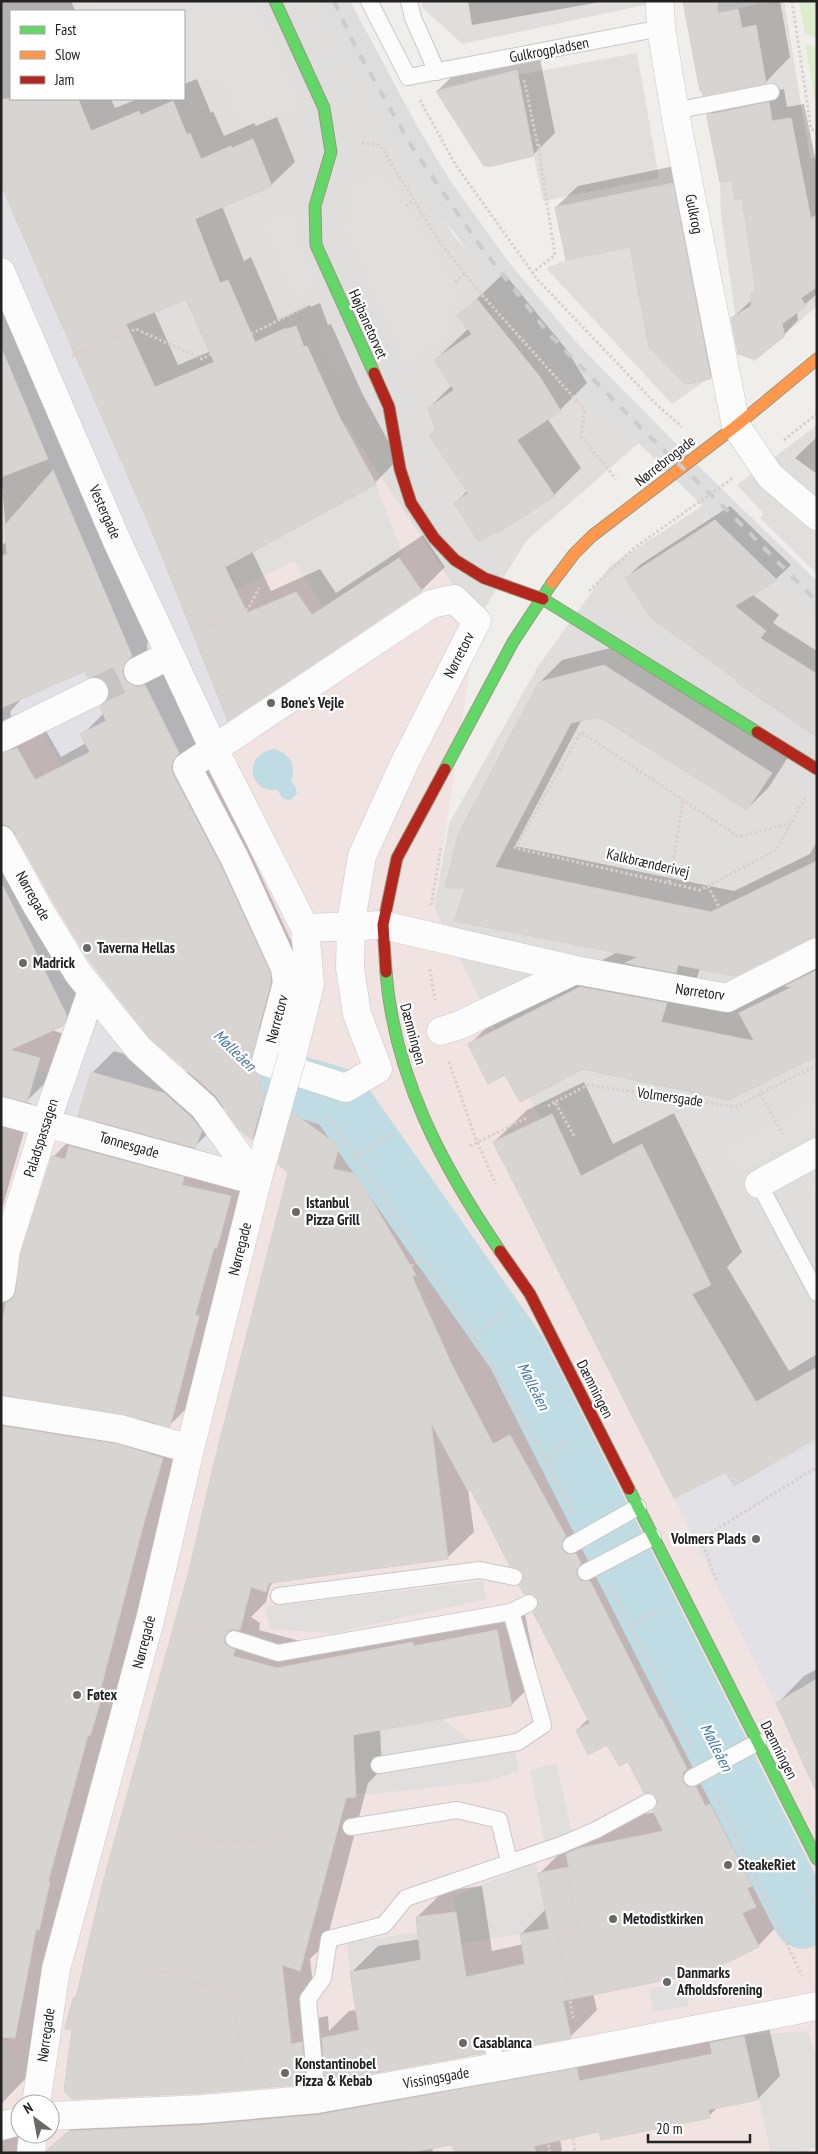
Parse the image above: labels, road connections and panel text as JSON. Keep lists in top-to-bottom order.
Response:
{
  "streets": {
    "street": [
      "Gulkrog",
      "Højbanetorvet",
      "Nørrebrogade",
      "Vestergade",
      "Nørretorv",
      "Nørregade",
      "Dæmningen",
      "Paladspassagen",
      "Tønnesgade",
      "Vissingsgade"
    ],
    "lane": ["Gulkrogpladsen"],
    "path": ["Kalkbrænderivej", "Volmersgade"]
  },
  "crossings": [
    ["Gulkrogpladsen", "Gulkrog"],
    ["Gulkrog", "Nørrebrogade"],
    ["Højbanetorvet", "Nørrebrogade"],
    ["Vestergade", "Nørretorv"],
    ["Nørretorv", "Nørregade"],
    ["Nørretorv", "Dæmningen"],
    ["Nørregade", "Paladspassagen"],
    ["Nørregade", "Tønnesgade"],
    ["Paladspassagen", "Tønnesgade"]
  ],
  "water": ["Mølleåen"],
  "places": [
    "Bone's Vejle",
    "Taverna Hellas",
    "Madrick",
    "Istanbul Pizza Grill",
    "Volmers Plads",
    "Føtex",
    "SteakeRiet",
    "Metodistkirken",
    "Danmarks Afholdsforening",
    "Casablanca",
    "Konstantinobel Pizza & Kebab"
  ],
  "legend": ["Fast", "Slow", "Jam"],
  "scale_bar": "20 m",
  "north": "top left"
}
